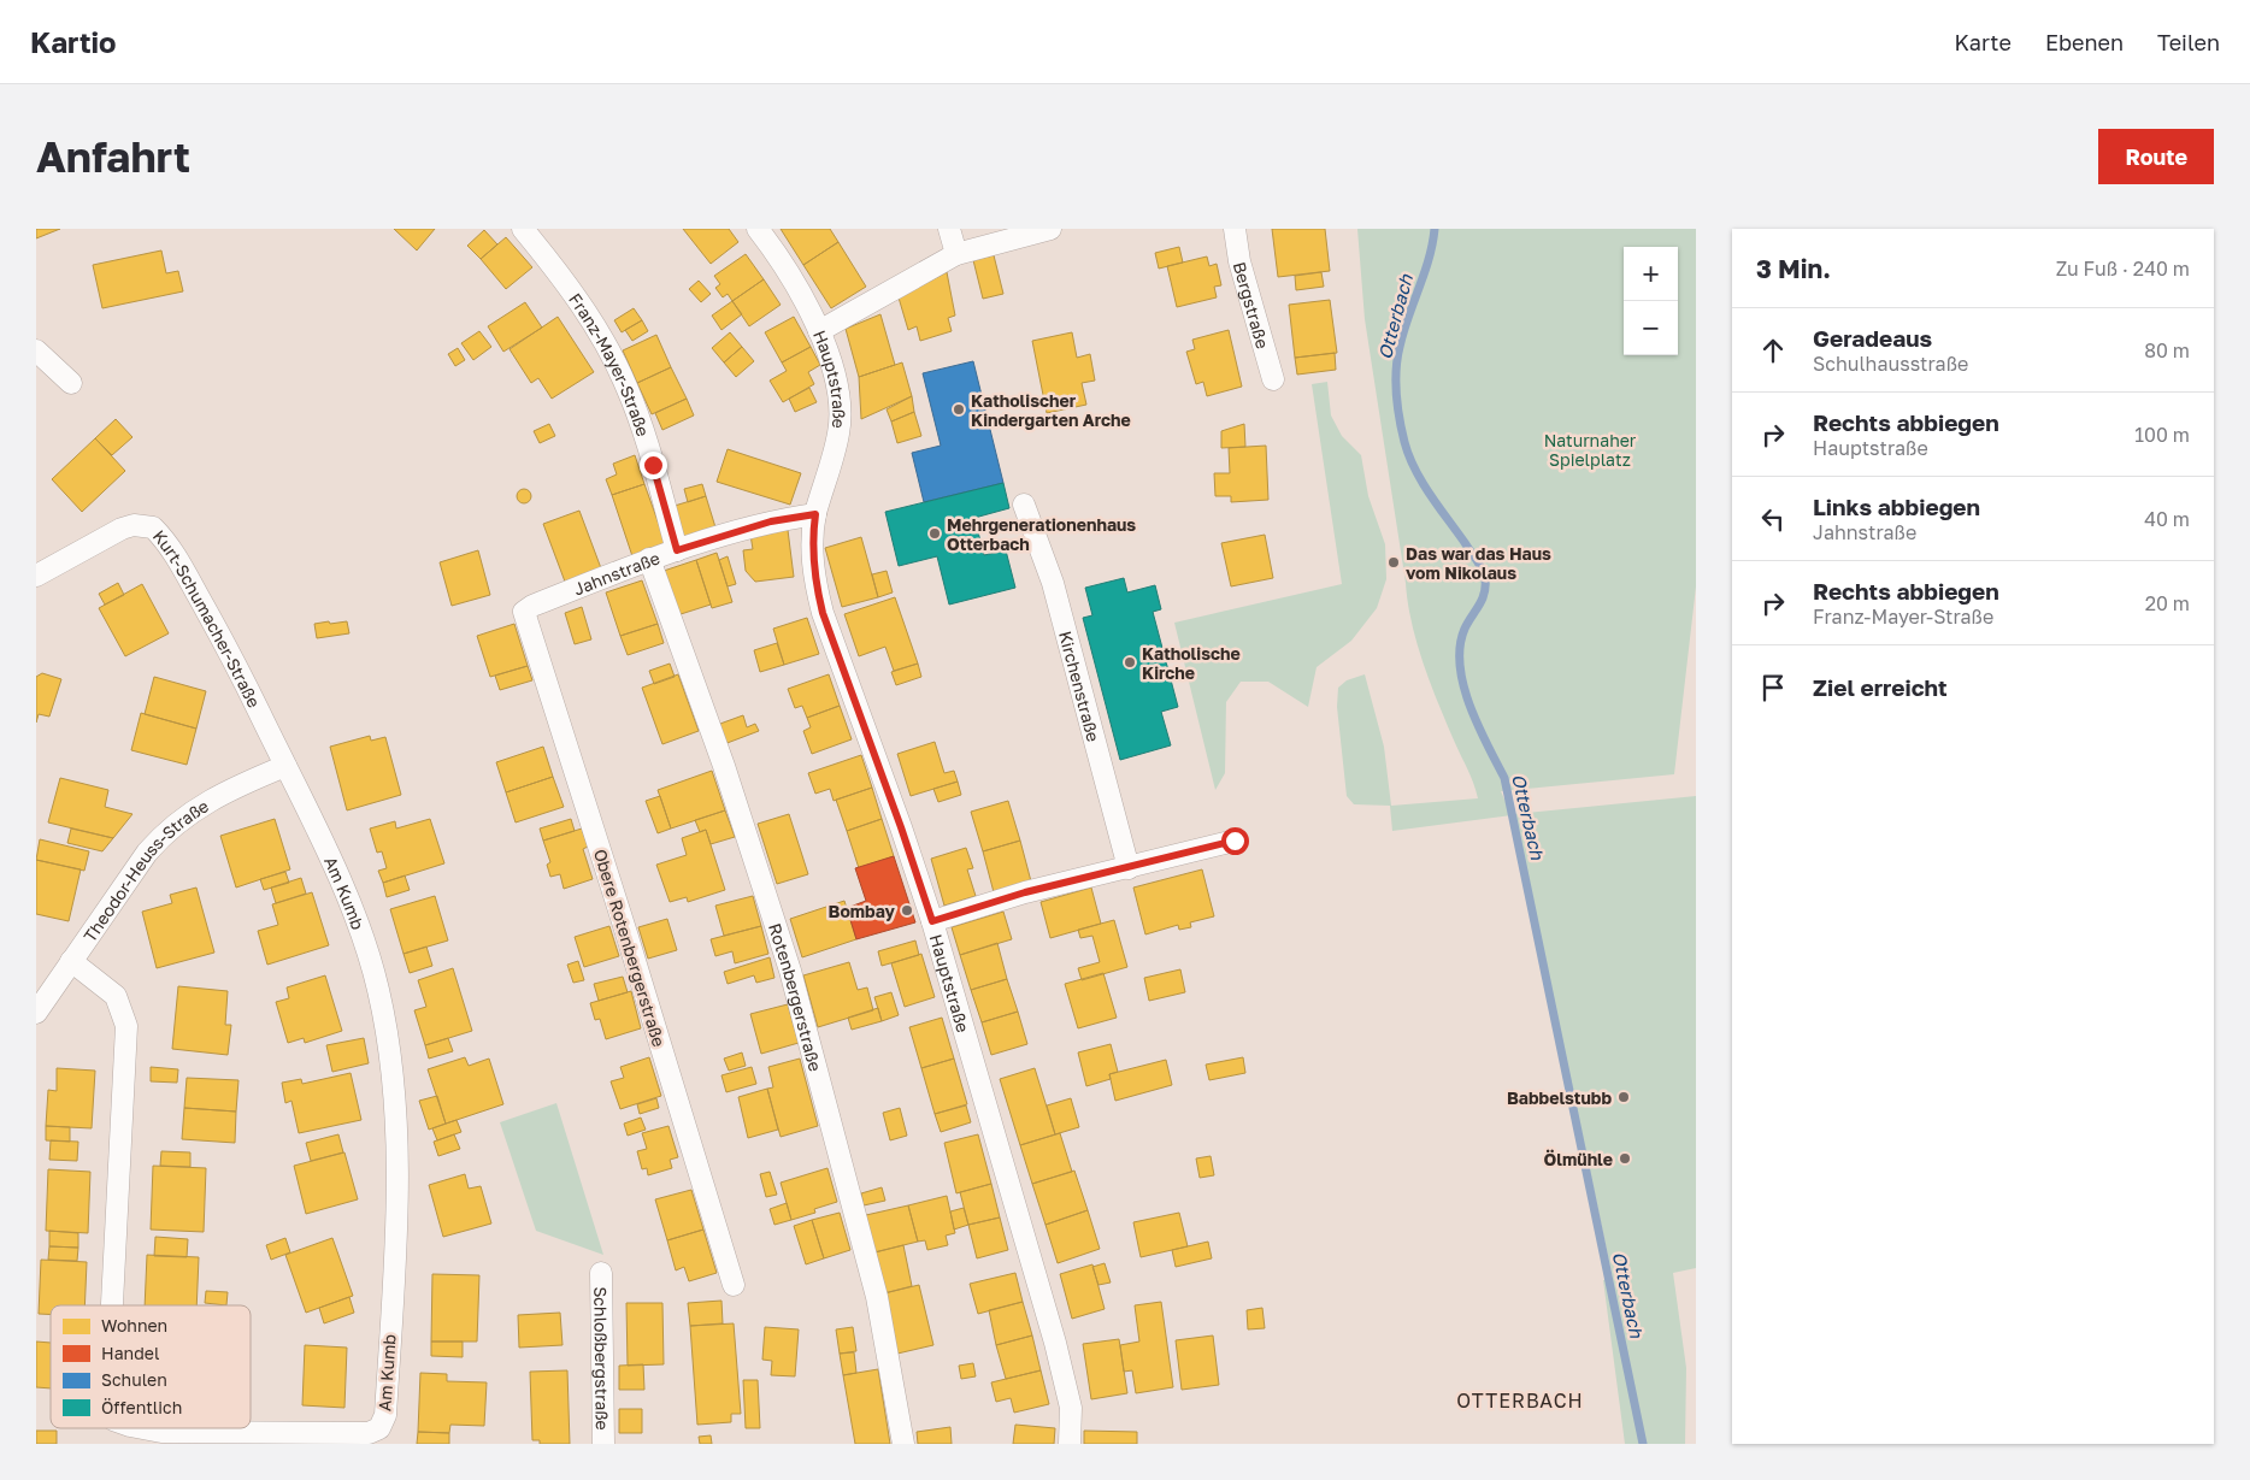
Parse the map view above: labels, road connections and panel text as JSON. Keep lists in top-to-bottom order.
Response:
{
  "streets": {
    "street": [
      "Bergstraße",
      "Franz-Mayer-Straße",
      "Hauptstraße",
      "Jahnstraße",
      "Kurt-Schumacher-Straße",
      "Kirchenstraße",
      "Theodor-Heuss-Straße",
      "Am Kumb",
      "Obere Rotenbergerstraße",
      "Rotenbergerstraße",
      "Schloßbergstraße"
    ]
  },
  "crossings": [
    ["Franz-Mayer-Straße", "Jahnstraße"],
    ["Hauptstraße", "Jahnstraße"],
    ["Jahnstraße", "Obere Rotenbergerstraße"],
    ["Jahnstraße", "Rotenbergerstraße"],
    ["Kurt-Schumacher-Straße", "Theodor-Heuss-Straße"],
    ["Kurt-Schumacher-Straße", "Am Kumb"],
    ["Theodor-Heuss-Straße", "Am Kumb"]
  ],
  "districts": ["OTTERBACH"],
  "water": ["Otterbach"],
  "parks": ["Naturnaher Spielplatz"],
  "places": [
    "Katholischer Kindergarten Arche",
    "Mehrgenerationenhaus Otterbach",
    "Das war das Haus vom Nikolaus",
    "Katholische Kirche",
    "Bombay",
    "Babbelstubb",
    "Ölmühle"
  ],
  "legend": [
    "Wohnen",
    "Handel",
    "Schulen",
    "Öffentlich"
  ],
  "page": {
    "header": "Kartio",
    "nav": ["Karte", "Ebenen", "Teilen"],
    "buttons": "Route",
    "title": "Anfahrt",
    "heading": ["3 Min.", "Zu Fuß · 240 m"],
    "map_buttons": ["+", "−"],
    "list": [
      ["Geradeaus", "Schulhausstraße", "80 m"],
      ["Rechts abbiegen", "Hauptstraße", "100 m"],
      ["Links abbiegen", "Jahnstraße", "40 m"],
      ["Rechts abbiegen", "Franz-Mayer-Straße", "20 m"],
      "Ziel erreicht"
    ]
  }
}
